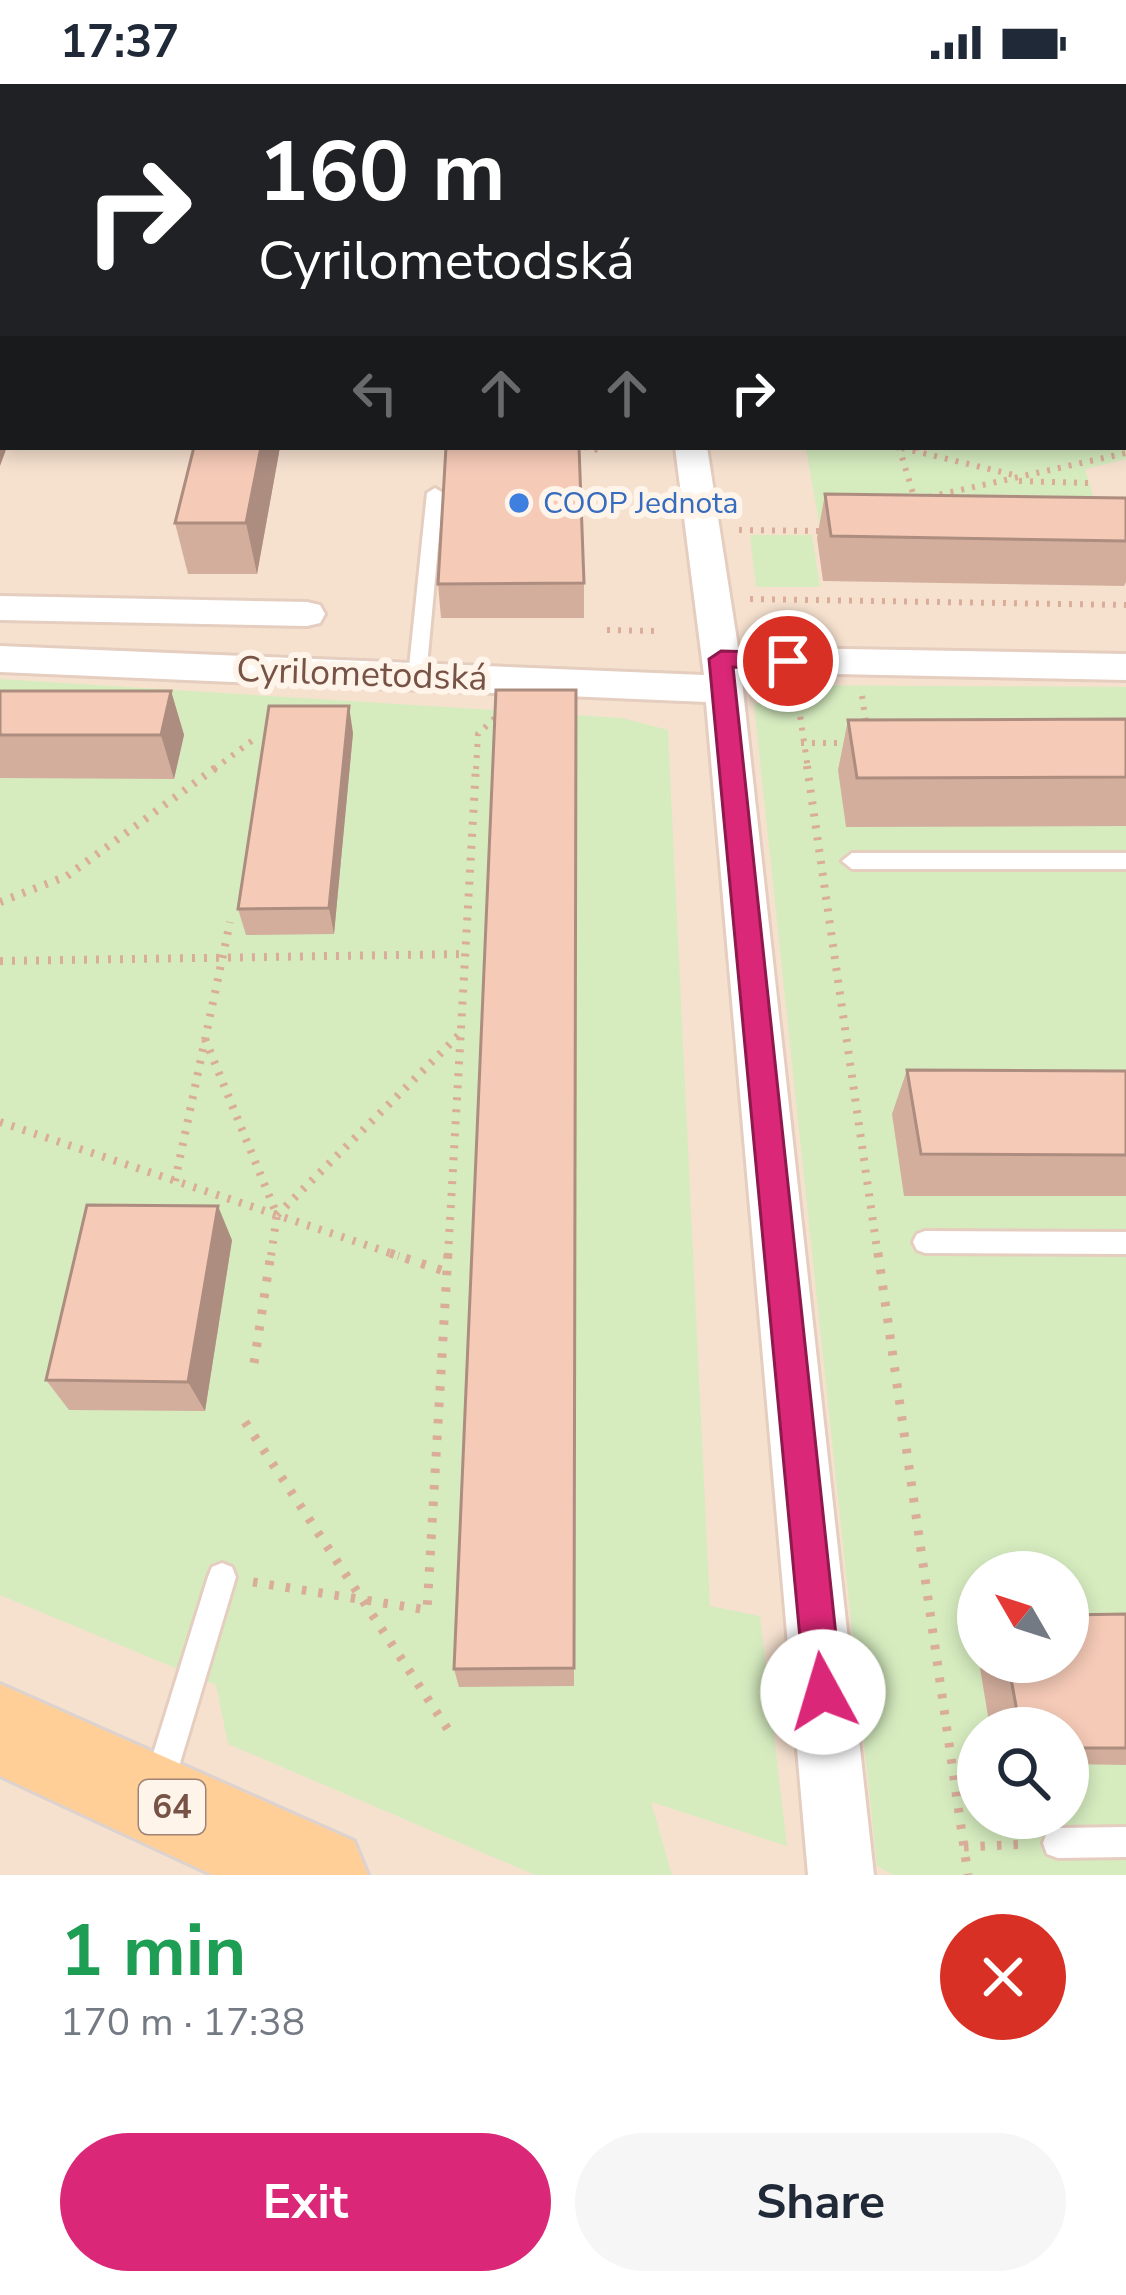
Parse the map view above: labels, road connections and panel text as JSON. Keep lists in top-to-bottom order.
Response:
{
  "streets": {
    "main road": ["64"],
    "street": ["Cyrilometodská"]
  },
  "places": ["COOP Jednota"],
  "north": "top left",
  "page": {
    "status": "17:37",
    "turn": ["160 m", "Cyrilometodská"],
    "heading": ["1 min", "170 m · 17:38"],
    "buttons": ["Exit", "Share"]
  }
}
